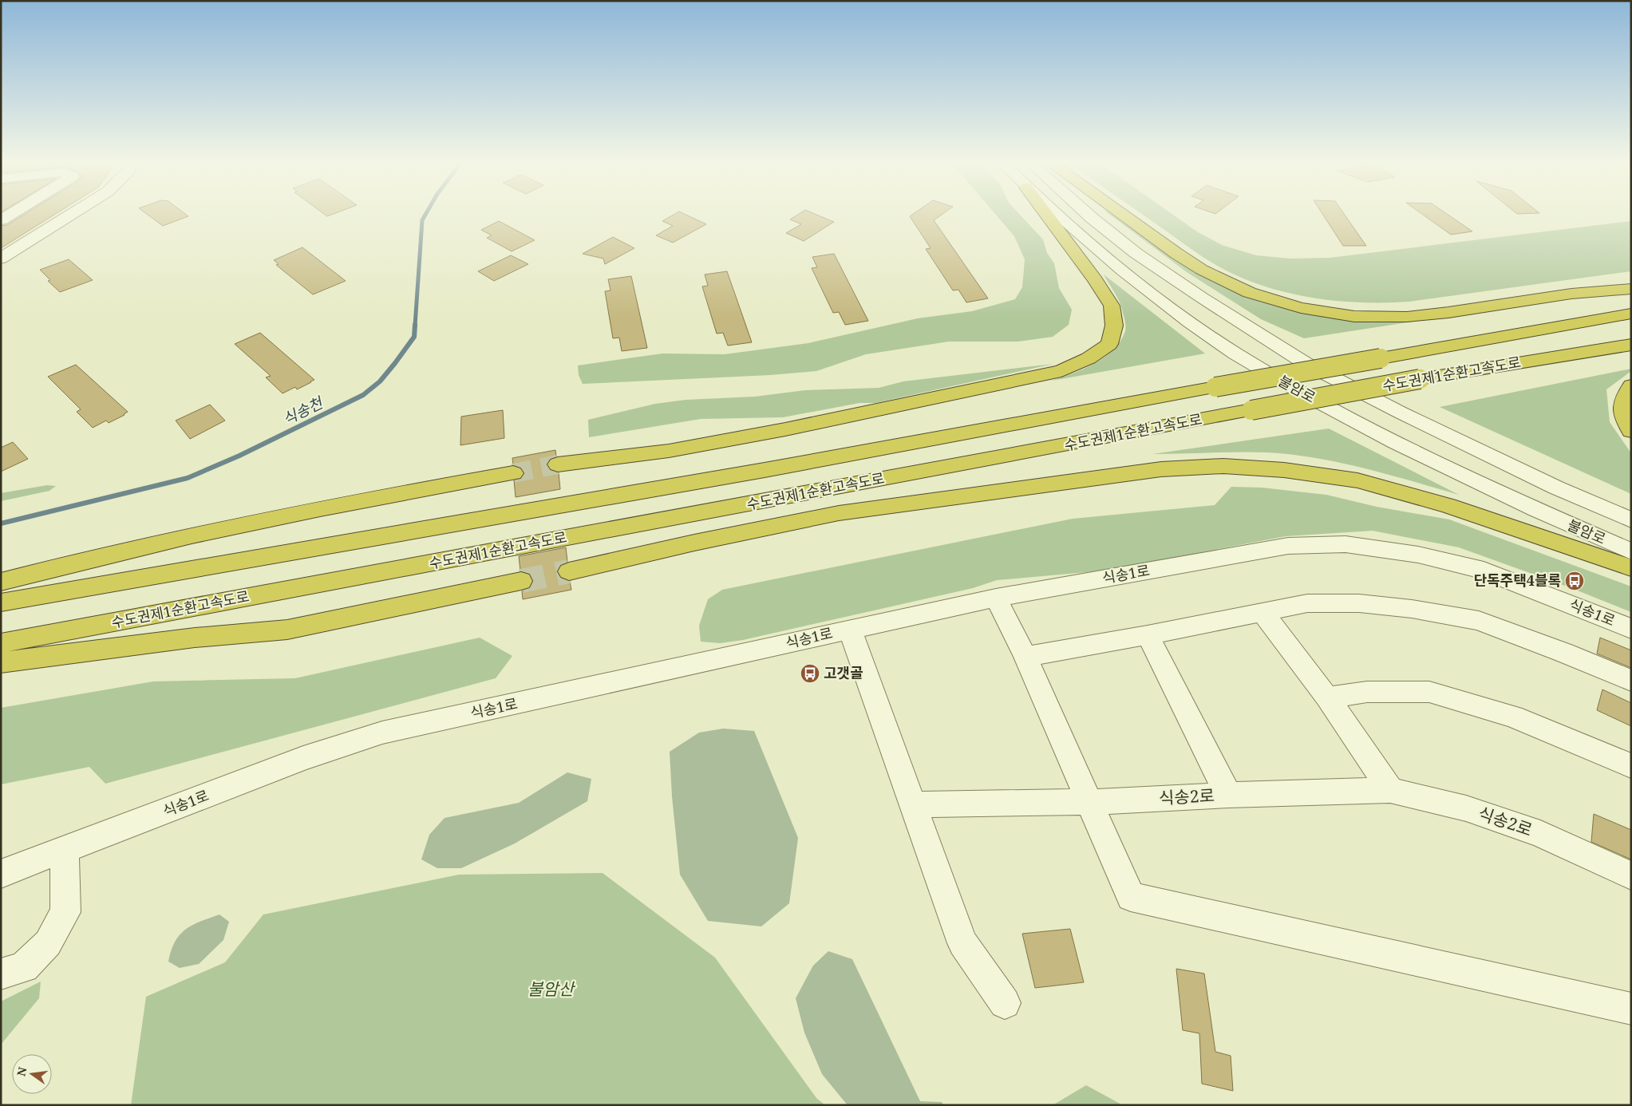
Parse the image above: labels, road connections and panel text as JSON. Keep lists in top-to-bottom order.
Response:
{
  "streets": {
    "highway": ["수도권제1순환고속도로"],
    "street": ["불암로", "식송1로", "식송2로"]
  },
  "water": ["식송천"],
  "parks": ["불암산"],
  "places": {
    "bus stop": ["단독주택4블록", "고갯골"]
  },
  "north": "left"
}
